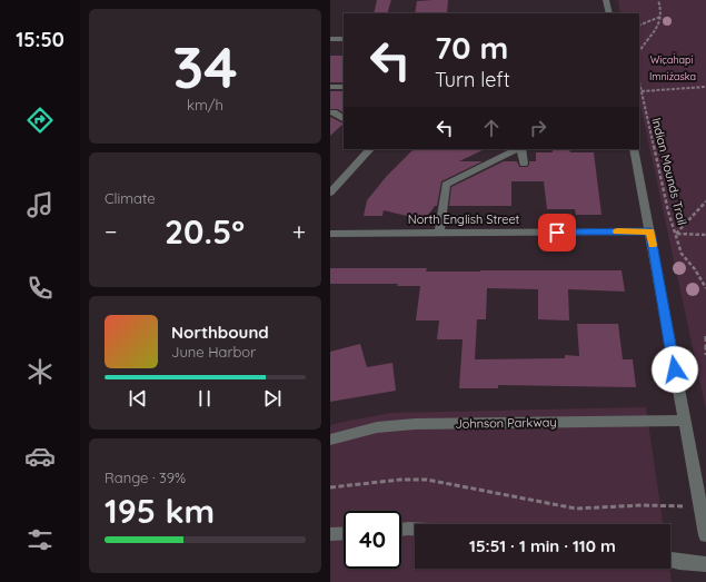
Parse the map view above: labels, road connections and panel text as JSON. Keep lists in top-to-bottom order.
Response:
{
  "streets": {
    "street": ["North English Street", "Johnson Parkway"],
    "path": ["Indian Mounds Trail"]
  },
  "parks": ["Wic̣aḣapi", "Imniżaska"],
  "page": {
    "tabs": "15:50",
    "tile": [
      ["34", "km/h"],
      "Climate",
      ["Range · 39%", "195 km"]
    ],
    "turn": ["70 m", "Turn left"],
    "heat": ["−", "20.5°", "+"],
    "song": ["Northbound", "June Harbor"],
    "limit": "40",
    "trip": "15:51 · 1 min · 110 m"
  }
}
